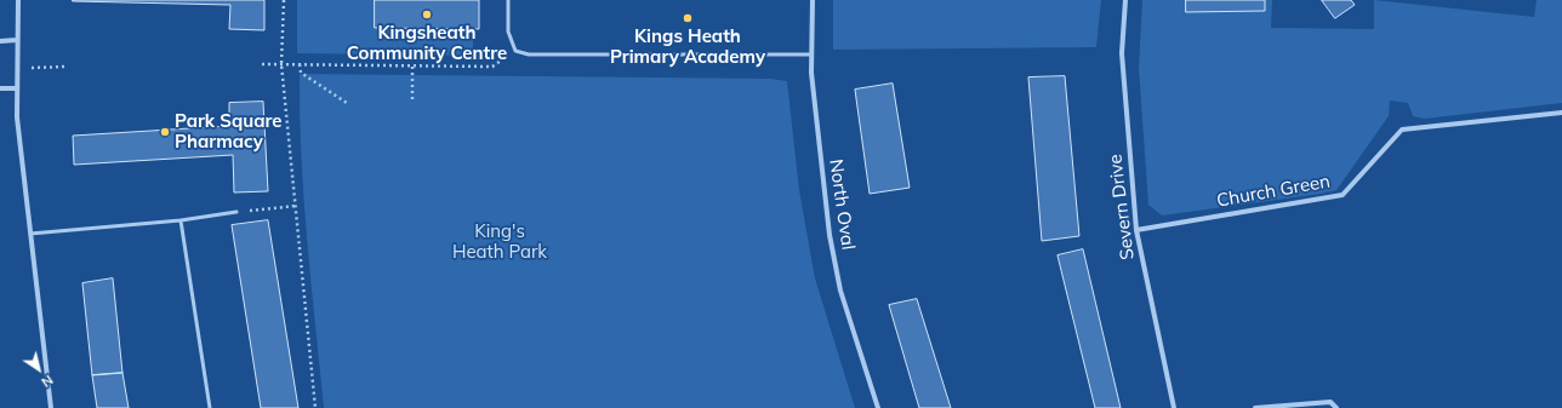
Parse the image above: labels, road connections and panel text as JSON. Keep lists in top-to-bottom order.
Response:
{
  "streets": {
    "street": ["Church Green", "North Oval", "Severn Drive"]
  },
  "crossings": [
    ["Church Green", "Severn Drive"]
  ],
  "parks": ["King's Heath Park"],
  "places": ["Kingsheath Community Centre", "Kings Heath Primary Academy", "Park Square Pharmacy"],
  "north": "bottom right"
}
